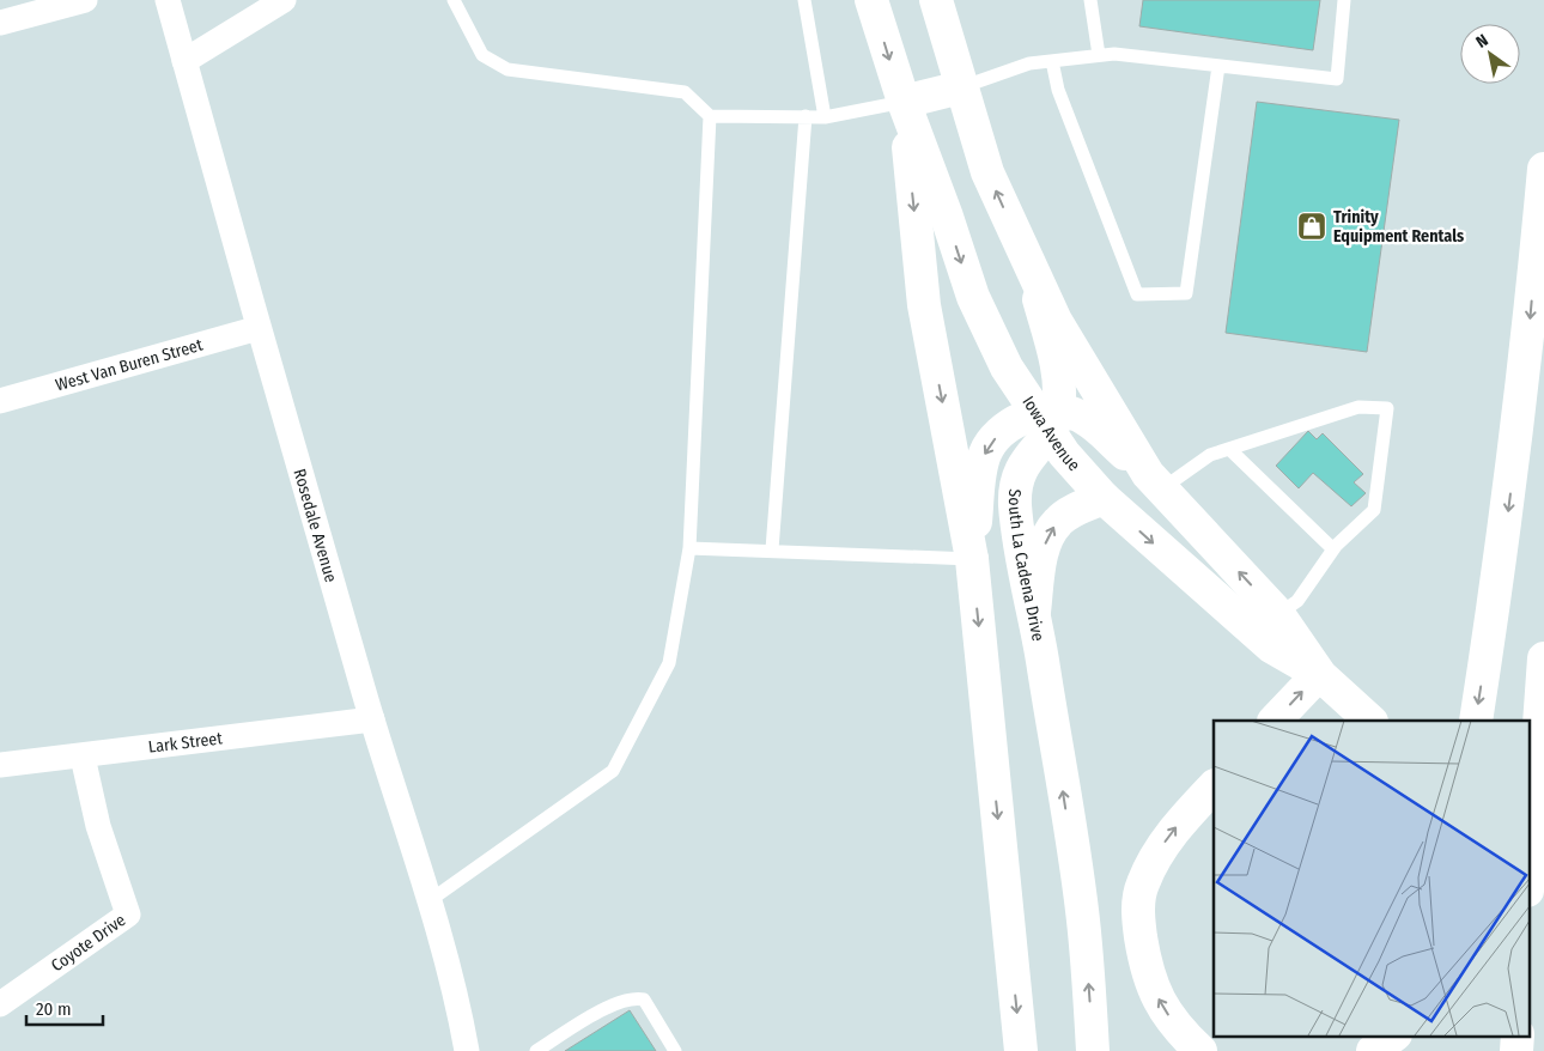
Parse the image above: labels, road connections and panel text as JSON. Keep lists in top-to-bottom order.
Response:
{
  "streets": {
    "main road": ["Iowa Avenue", "South La Cadena Drive"],
    "street": [
      "West Van Buren Street",
      "Rosedale Avenue",
      "Lark Street",
      "Coyote Drive"
    ]
  },
  "crossings": [
    ["West Van Buren Street", "Rosedale Avenue"],
    ["Iowa Avenue", "South La Cadena Drive"],
    ["Rosedale Avenue", "Lark Street"],
    ["Lark Street", "Coyote Drive"]
  ],
  "places": {
    "shop": ["Trinity Equipment Rentals"]
  },
  "scale_bar": "20 m",
  "north": "top left"
}
